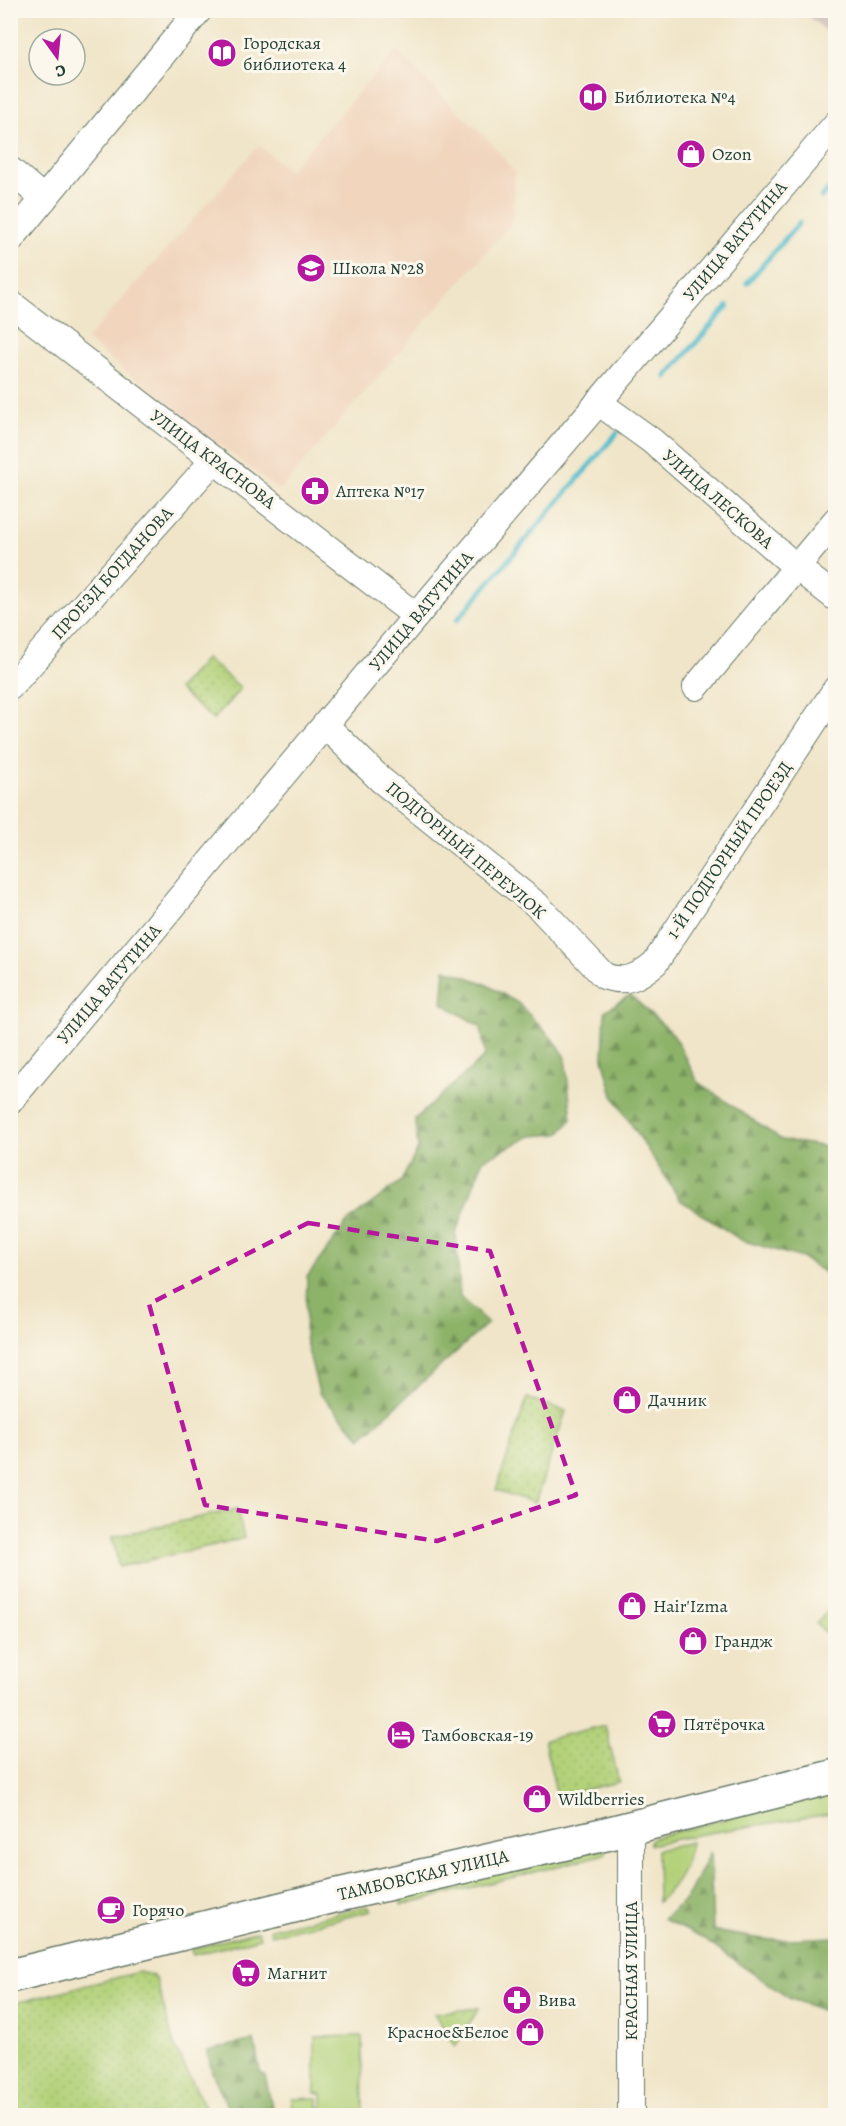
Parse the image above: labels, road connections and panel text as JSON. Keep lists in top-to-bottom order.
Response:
{
  "streets": {
    "main road": ["ТАМБОВСКАЯ УЛИЦА"],
    "street": [
      "УЛИЦА ВАТУТИНА",
      "УЛИЦА КРАСНОВА",
      "УЛИЦА ЛЕСКОВА",
      "ПРОЕЗД БОГДАНОВА",
      "ПОДГОРНЫЙ ПЕРЕУЛОК",
      "1-Й ПОДГОРНЫЙ ПРОЕЗД",
      "КРАСНАЯ УЛИЦА"
    ]
  },
  "crossings": [
    ["УЛИЦА ВАТУТИНА", "УЛИЦА КРАСНОВА"],
    ["УЛИЦА ВАТУТИНА", "УЛИЦА ЛЕСКОВА"],
    ["УЛИЦА ВАТУТИНА", "ПОДГОРНЫЙ ПЕРЕУЛОК"],
    ["УЛИЦА КРАСНОВА", "ПРОЕЗД БОГДАНОВА"],
    ["ПОДГОРНЫЙ ПЕРЕУЛОК", "1-Й ПОДГОРНЫЙ ПРОЕЗД"],
    ["ТАМБОВСКАЯ УЛИЦА", "КРАСНАЯ УЛИЦА"]
  ],
  "places": {
    "library": ["Городская библиотека 4", "Библиотека №4"],
    "shop": [
      "Ozon",
      "Дачник",
      "Hair'Izma",
      "Грандж",
      "Wildberries",
      "Красное&Белое"
    ],
    "school or university": ["Школа №28"],
    "pharmacy": ["Аптека №17", "Вива"],
    "supermarket": ["Пятёрочка", "Магнит"],
    "hotel": ["Тамбовская-19"],
    "cafe": ["Горячо"]
  },
  "north": "bottom"
}
